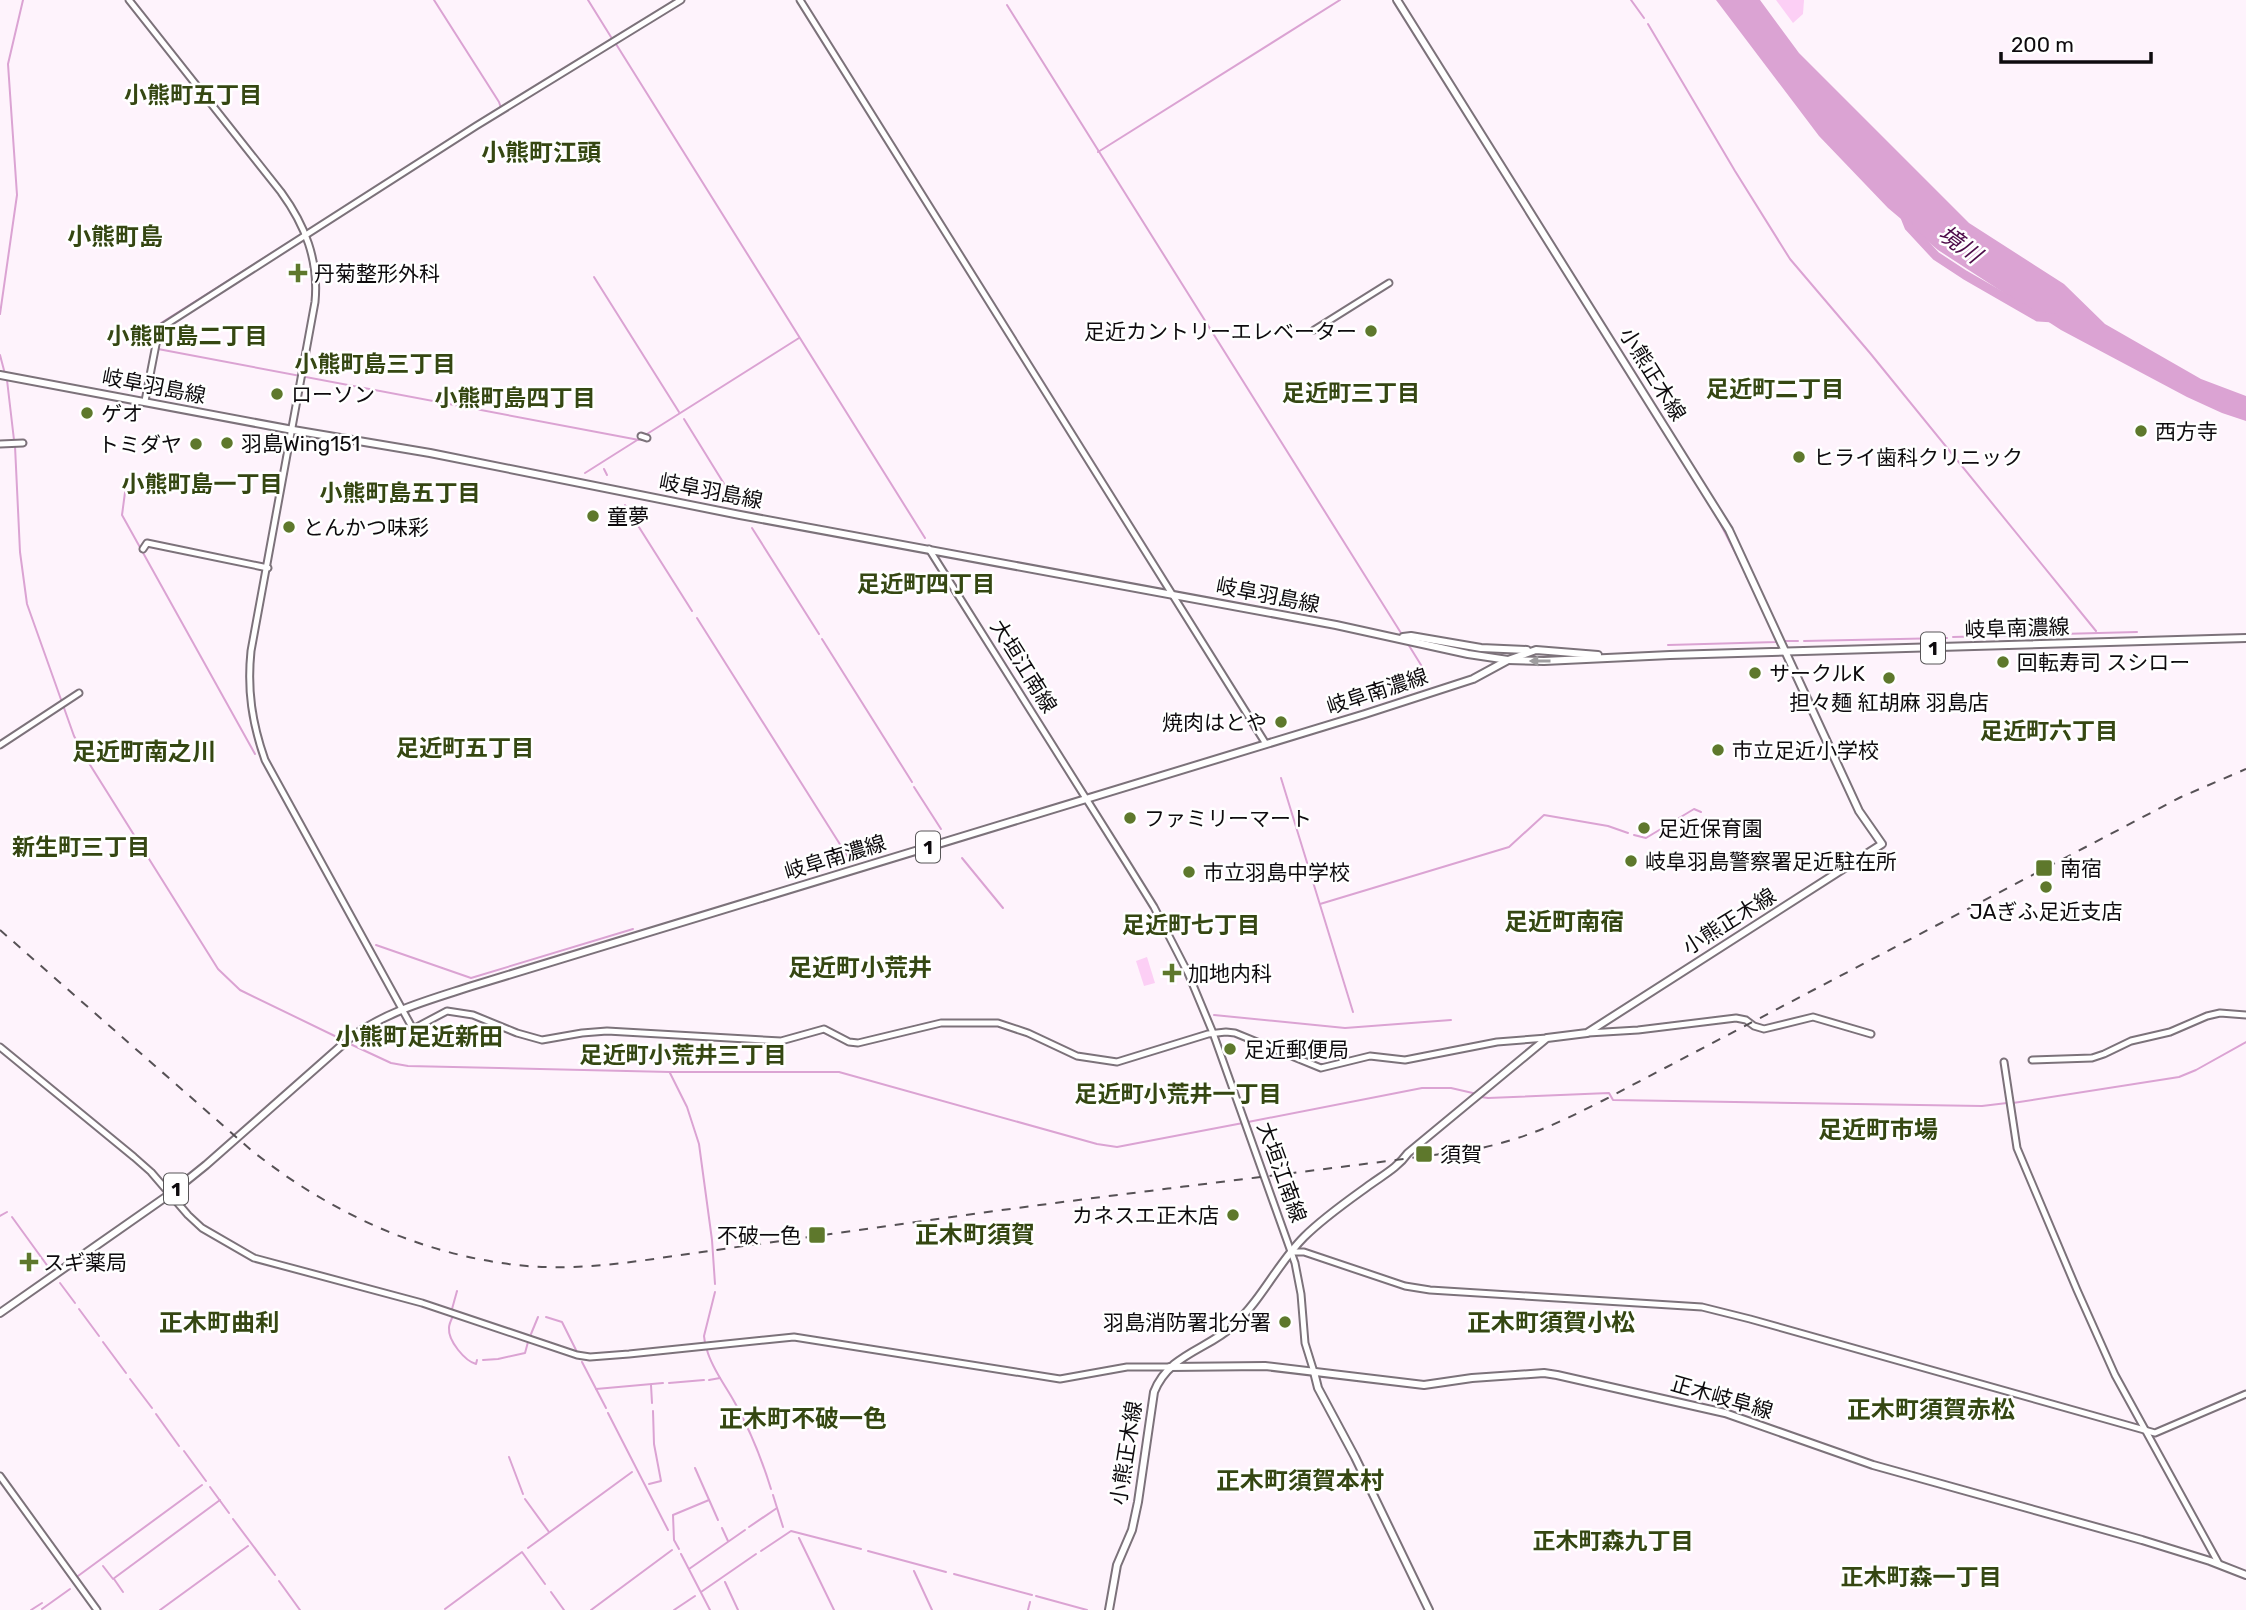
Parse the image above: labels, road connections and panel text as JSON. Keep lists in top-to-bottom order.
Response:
{
  "streets": {
    "main road": [
      "小熊正木線",
      "岐阜羽島線",
      "岐阜南濃線",
      "1",
      "大垣江南線",
      "正木岐阜線"
    ]
  },
  "crossings": [
    ["小熊正木線", "岐阜南濃線"],
    ["小熊正木線", "大垣江南線"],
    ["小熊正木線", "正木岐阜線"],
    ["岐阜羽島線", "岐阜南濃線"],
    ["岐阜羽島線", "大垣江南線"],
    ["岐阜南濃線", "1"],
    ["岐阜南濃線", "大垣江南線"],
    ["大垣江南線", "正木岐阜線"]
  ],
  "districts": [
    "小熊町五丁目",
    "小熊町江頭",
    "小熊町島",
    "小熊町島二丁目",
    "小熊町島三丁目",
    "足近町二丁目",
    "足近町三丁目",
    "小熊町島四丁目",
    "小熊町島一丁目",
    "小熊町島五丁目",
    "足近町四丁目",
    "足近町六丁目",
    "足近町五丁目",
    "足近町南之川",
    "新生町三丁目",
    "足近町南宿",
    "足近町七丁目",
    "足近町小荒井",
    "小熊町足近新田",
    "足近町小荒井三丁目",
    "足近町小荒井一丁目",
    "足近町市場",
    "正木町須賀",
    "正木町曲利",
    "正木町須賀小松",
    "正木町須賀赤松",
    "正木町不破一色",
    "正木町須賀本村",
    "正木町森九丁目",
    "正木町森一丁目"
  ],
  "water": ["境川"],
  "places": {
    "health": ["丹菊整形外科", "加地内科", "スギ薬局"],
    "other": [
      "足近カントリーエレベーター",
      "ローソン",
      "ゲオ",
      "西方寺",
      "羽島Wing151",
      "トミダヤ",
      "ヒライ歯科クリニック",
      "童夢",
      "とんかつ味彩",
      "回転寿司 スシロー",
      "サークルK",
      "担々麺 紅胡麻 羽島店",
      "焼肉はとや",
      "市立足近小学校",
      "ファミリーマート",
      "足近保育園",
      "岐阜羽島警察署足近駐在所",
      "市立羽島中学校",
      "JAぎふ足近支店",
      "足近郵便局",
      "カネスエ正木店",
      "羽島消防署北分署"
    ],
    "transit": ["南宿", "須賀", "不破一色"]
  },
  "scale_bar": "200 m"
}
